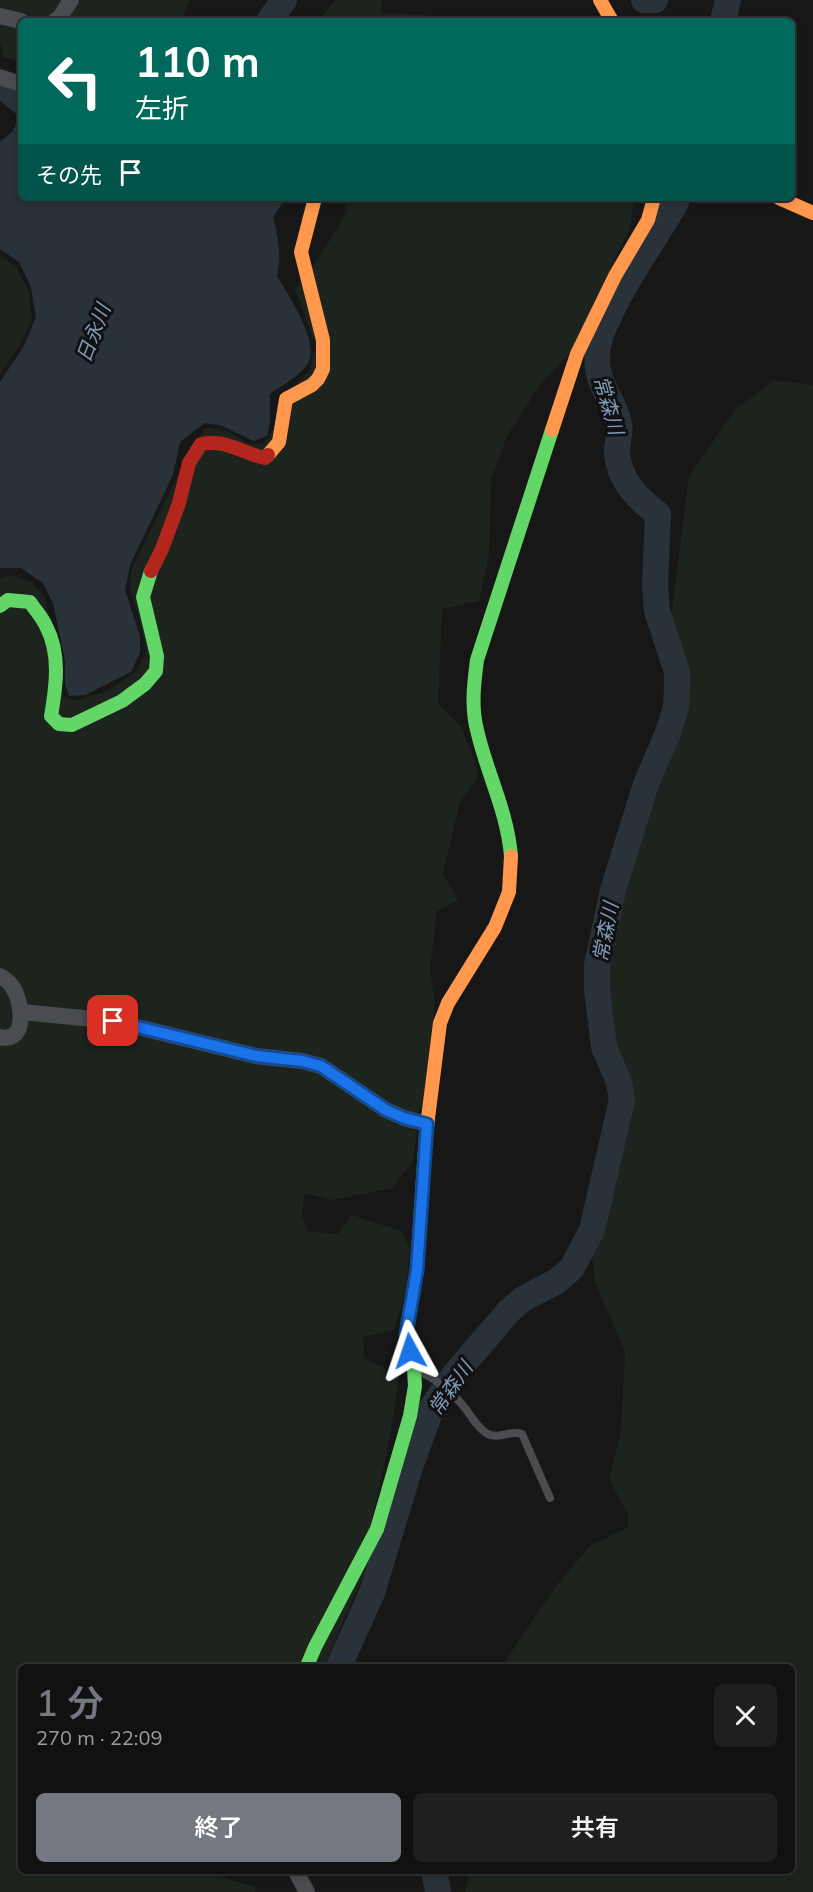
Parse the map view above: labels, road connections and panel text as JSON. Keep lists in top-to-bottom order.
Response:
{
  "water": ["日永川", "常森川"],
  "page": {
    "turn": ["110 m", "左折"],
    "then": "その先",
    "heading": ["1 分", "270 m · 22:09"],
    "buttons": ["終了", "共有"]
  }
}
